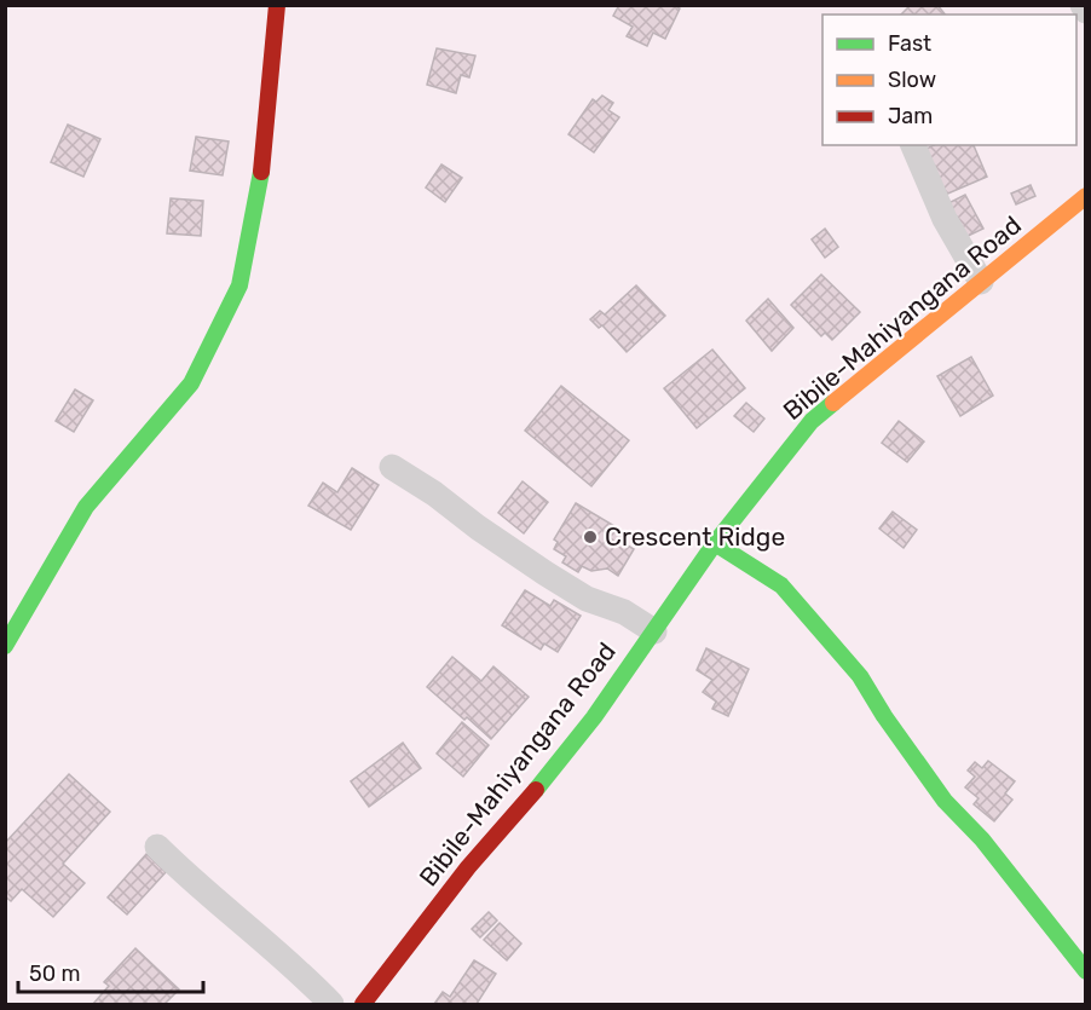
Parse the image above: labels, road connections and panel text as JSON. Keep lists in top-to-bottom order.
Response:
{
  "streets": {
    "street": ["Bibile-Mahiyangana Road"]
  },
  "places": ["Crescent Ridge"],
  "legend": ["Fast", "Slow", "Jam"],
  "scale_bar": "50 m"
}
